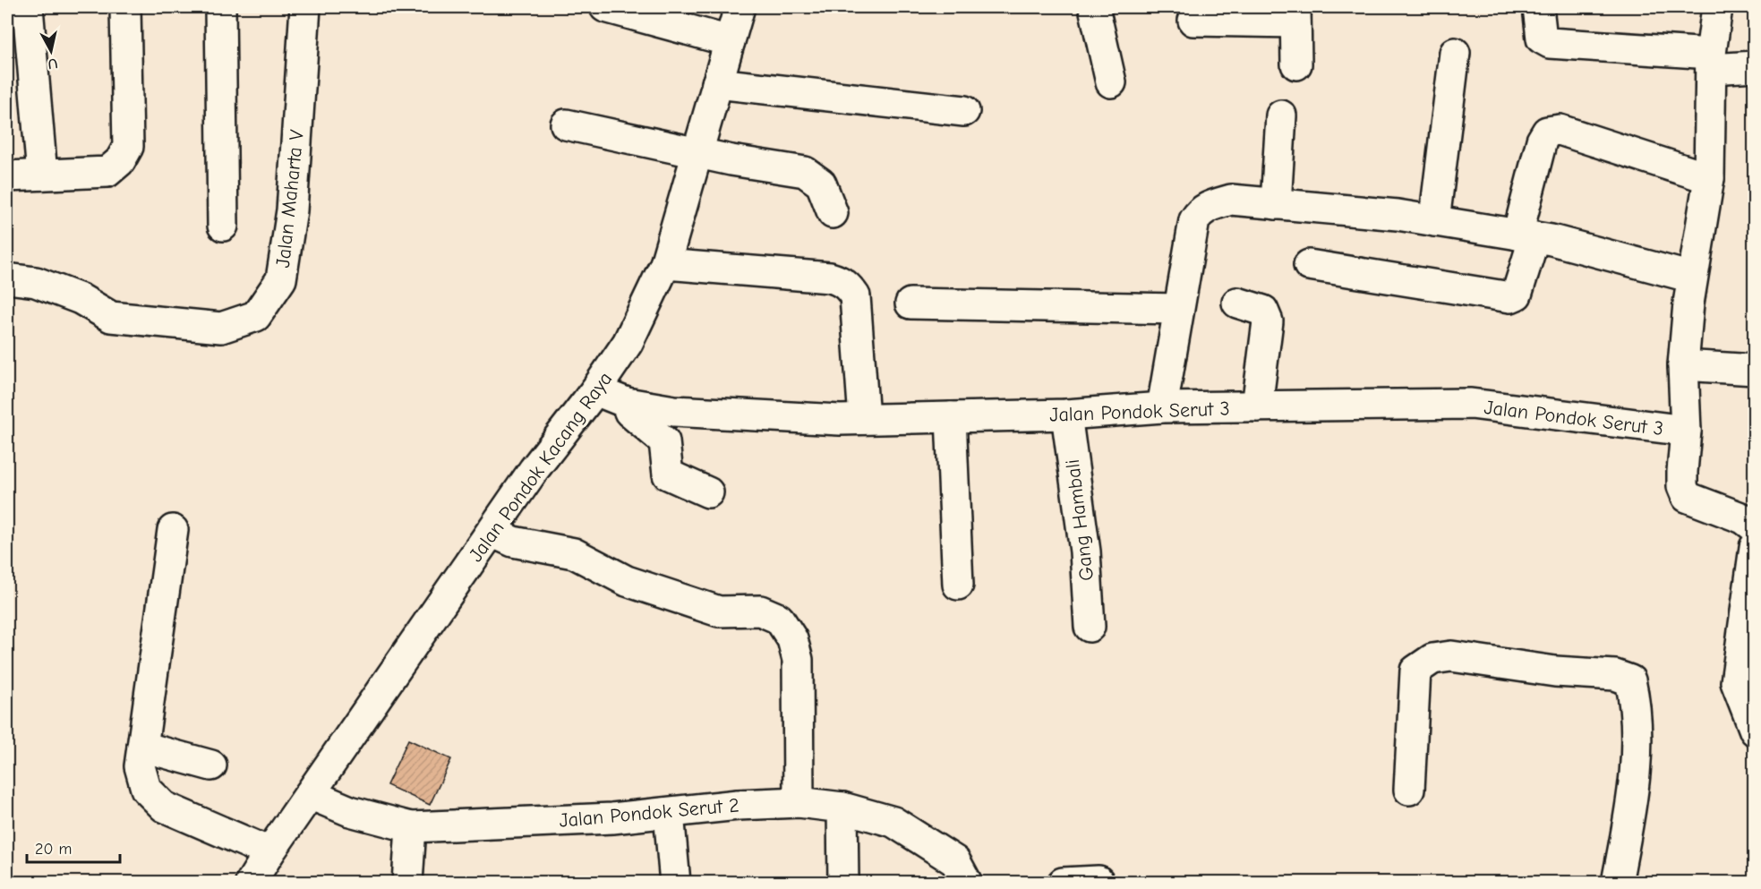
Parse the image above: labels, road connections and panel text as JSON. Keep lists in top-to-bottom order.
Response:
{
  "streets": {
    "street": [
      "Jalan Maharta V",
      "Jalan Pondok Serut 3",
      "Jalan Pondok Kacang Raya",
      "Gang Hambali",
      "Jalan Pondok Serut 2"
    ]
  },
  "crossings": [
    ["Jalan Pondok Serut 3", "Jalan Pondok Kacang Raya"],
    ["Jalan Pondok Serut 3", "Gang Hambali"],
    ["Jalan Pondok Kacang Raya", "Jalan Pondok Serut 2"]
  ],
  "scale_bar": "20 m",
  "north": "bottom"
}
